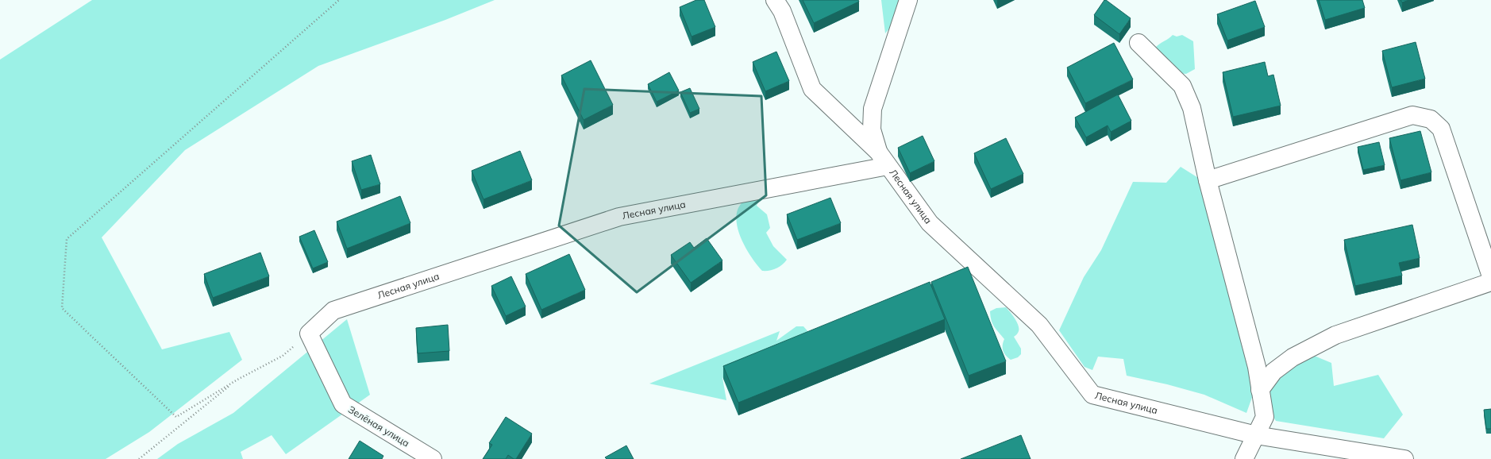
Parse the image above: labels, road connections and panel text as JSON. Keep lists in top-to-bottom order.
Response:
{
  "streets": {
    "street": ["Лесная улица", "Зелёная улица"]
  },
  "crossings": [
    ["Лесная улица", "Зелёная улица"]
  ]
}
